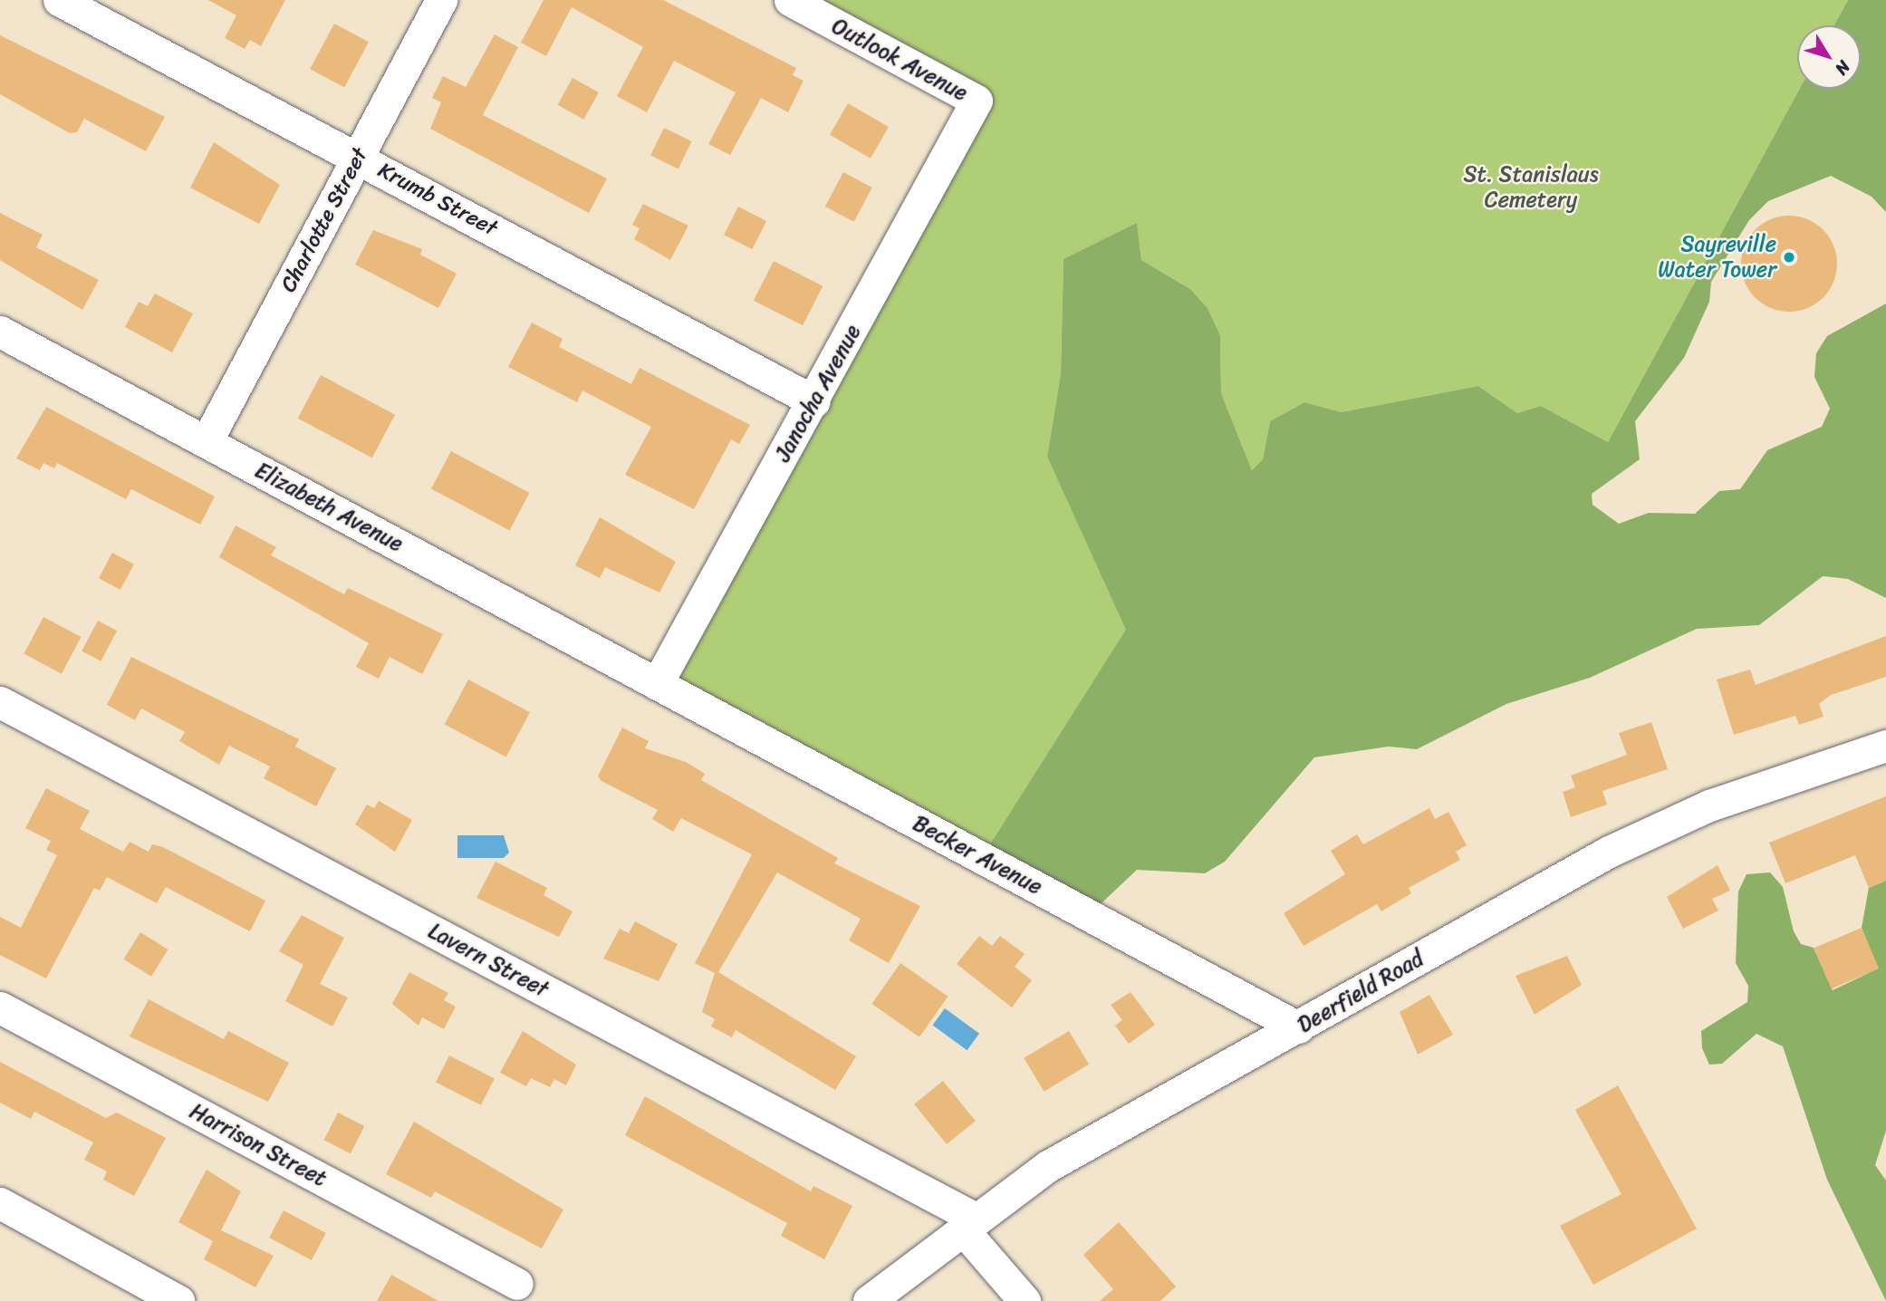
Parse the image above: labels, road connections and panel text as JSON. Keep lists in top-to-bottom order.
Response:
{
  "streets": {
    "street": [
      "Outlook Avenue",
      "Krumb Street",
      "Charlotte Street",
      "Janocha Avenue",
      "Elizabeth Avenue",
      "Becker Avenue",
      "Lavern Street",
      "Deerfield Road",
      "Harrison Street"
    ]
  },
  "crossings": [
    ["Outlook Avenue", "Janocha Avenue"],
    ["Krumb Street", "Charlotte Street"],
    ["Krumb Street", "Janocha Avenue"],
    ["Charlotte Street", "Elizabeth Avenue"],
    ["Janocha Avenue", "Elizabeth Avenue"],
    ["Janocha Avenue", "Becker Avenue"],
    ["Elizabeth Avenue", "Becker Avenue"],
    ["Becker Avenue", "Deerfield Road"],
    ["Lavern Street", "Deerfield Road"]
  ],
  "parks": ["St. Stanislaus Cemetery"],
  "places": ["Sayreville Water Tower"],
  "north": "bottom right"
}
